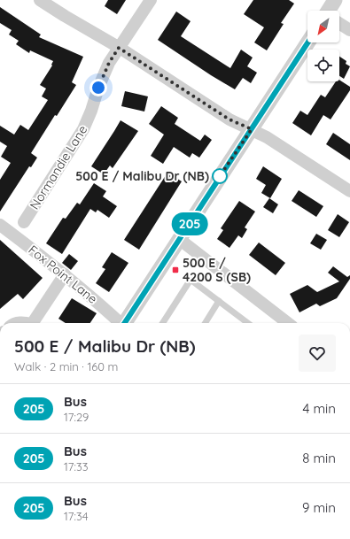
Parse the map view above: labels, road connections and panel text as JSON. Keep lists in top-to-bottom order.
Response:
{
  "streets": {
    "street": ["Normandie Lane", "Fox Point Lane"]
  },
  "places": {
    "other": ["500 E / Malibu Dr (NB)"],
    "transit": ["500 E / 4200 S (SB)"]
  },
  "lines": ["bus line 205"],
  "north": "bottom left",
  "page": {
    "on_map": "205",
    "heading": ["500 E / Malibu Dr (NB)", "Walk · 2 min · 160 m"],
    "list": [
      {
        "mark": "205",
        "name": "Bus",
        "note": "17:29",
        "value": "4 min"
      },
      {
        "mark": "205",
        "name": "Bus",
        "note": "17:33",
        "value": "8 min"
      },
      {
        "mark": "205",
        "name": "Bus",
        "note": "17:34",
        "value": "9 min"
      }
    ]
  }
}
